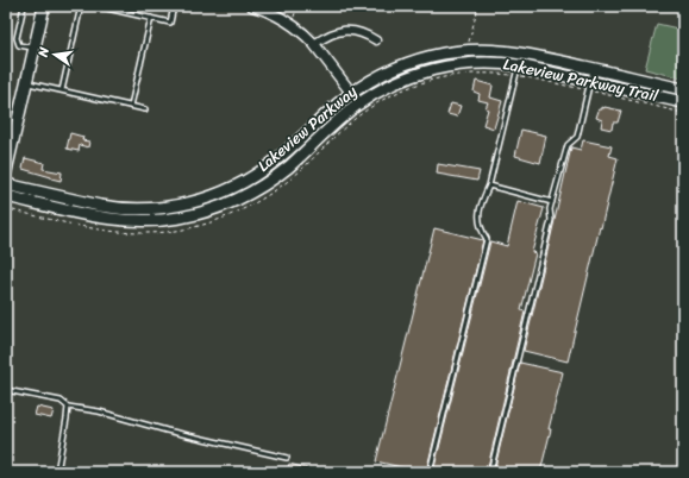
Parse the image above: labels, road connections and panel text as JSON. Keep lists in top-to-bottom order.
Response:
{
  "streets": {
    "main road": ["Lakeview Parkway"],
    "path": ["Lakeview Parkway Trail"]
  },
  "crossings": [
    ["Lakeview Parkway Trail", "Lakeview Parkway"]
  ],
  "north": "left"
}
